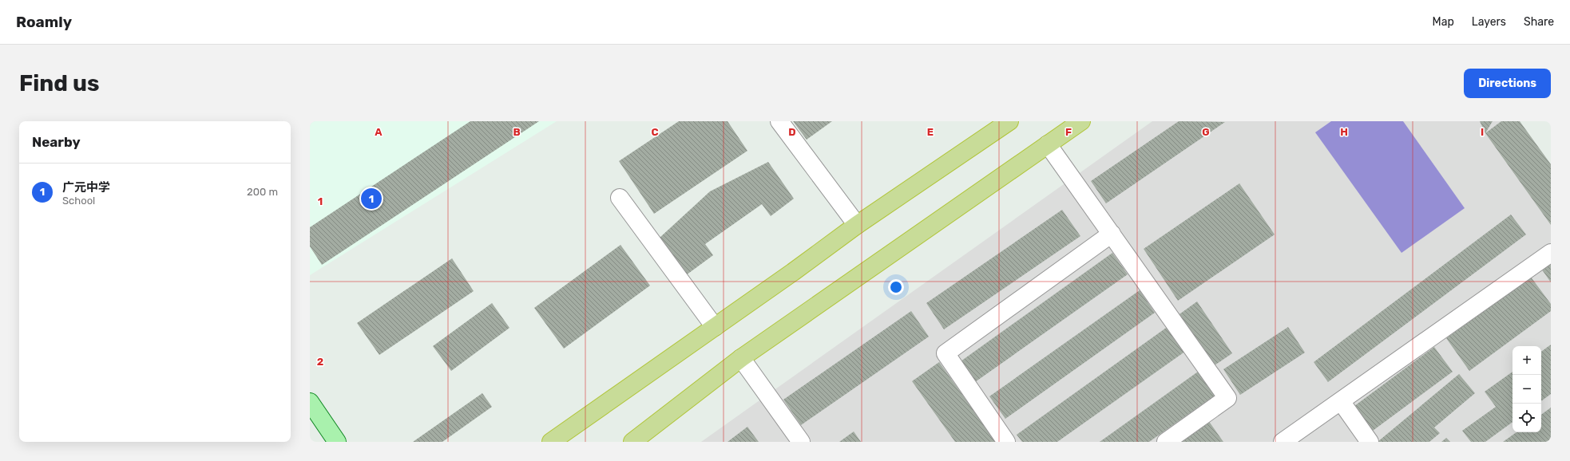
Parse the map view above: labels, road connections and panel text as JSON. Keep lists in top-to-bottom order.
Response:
{
  "page": {
    "header": "Roamly",
    "nav": ["Map", "Layers", "Share"],
    "buttons": "Directions",
    "title": "Find us",
    "heading": "Nearby",
    "list": [
      {
        "mark": "1",
        "name": "广元中学",
        "note": "School",
        "value": "200 m"
      }
    ],
    "pins": "1",
    "map_buttons": ["+", "−"]
  },
  "grid": {
    "columns": [
      "A",
      "B",
      "C",
      "D",
      "E",
      "F",
      "G",
      "H",
      "I"
    ],
    "rows": ["1", "2"]
  }
}
